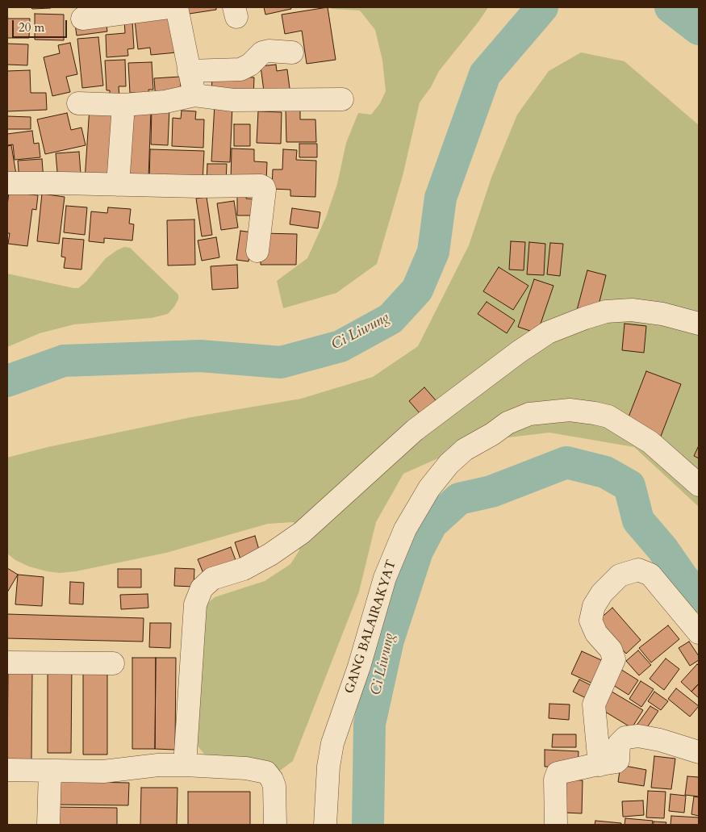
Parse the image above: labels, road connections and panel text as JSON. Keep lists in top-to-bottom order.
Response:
{
  "streets": {
    "street": ["GANG BALAIRAKYAT"]
  },
  "water": ["Ci Liwung"],
  "scale_bar": "20 m"
}
